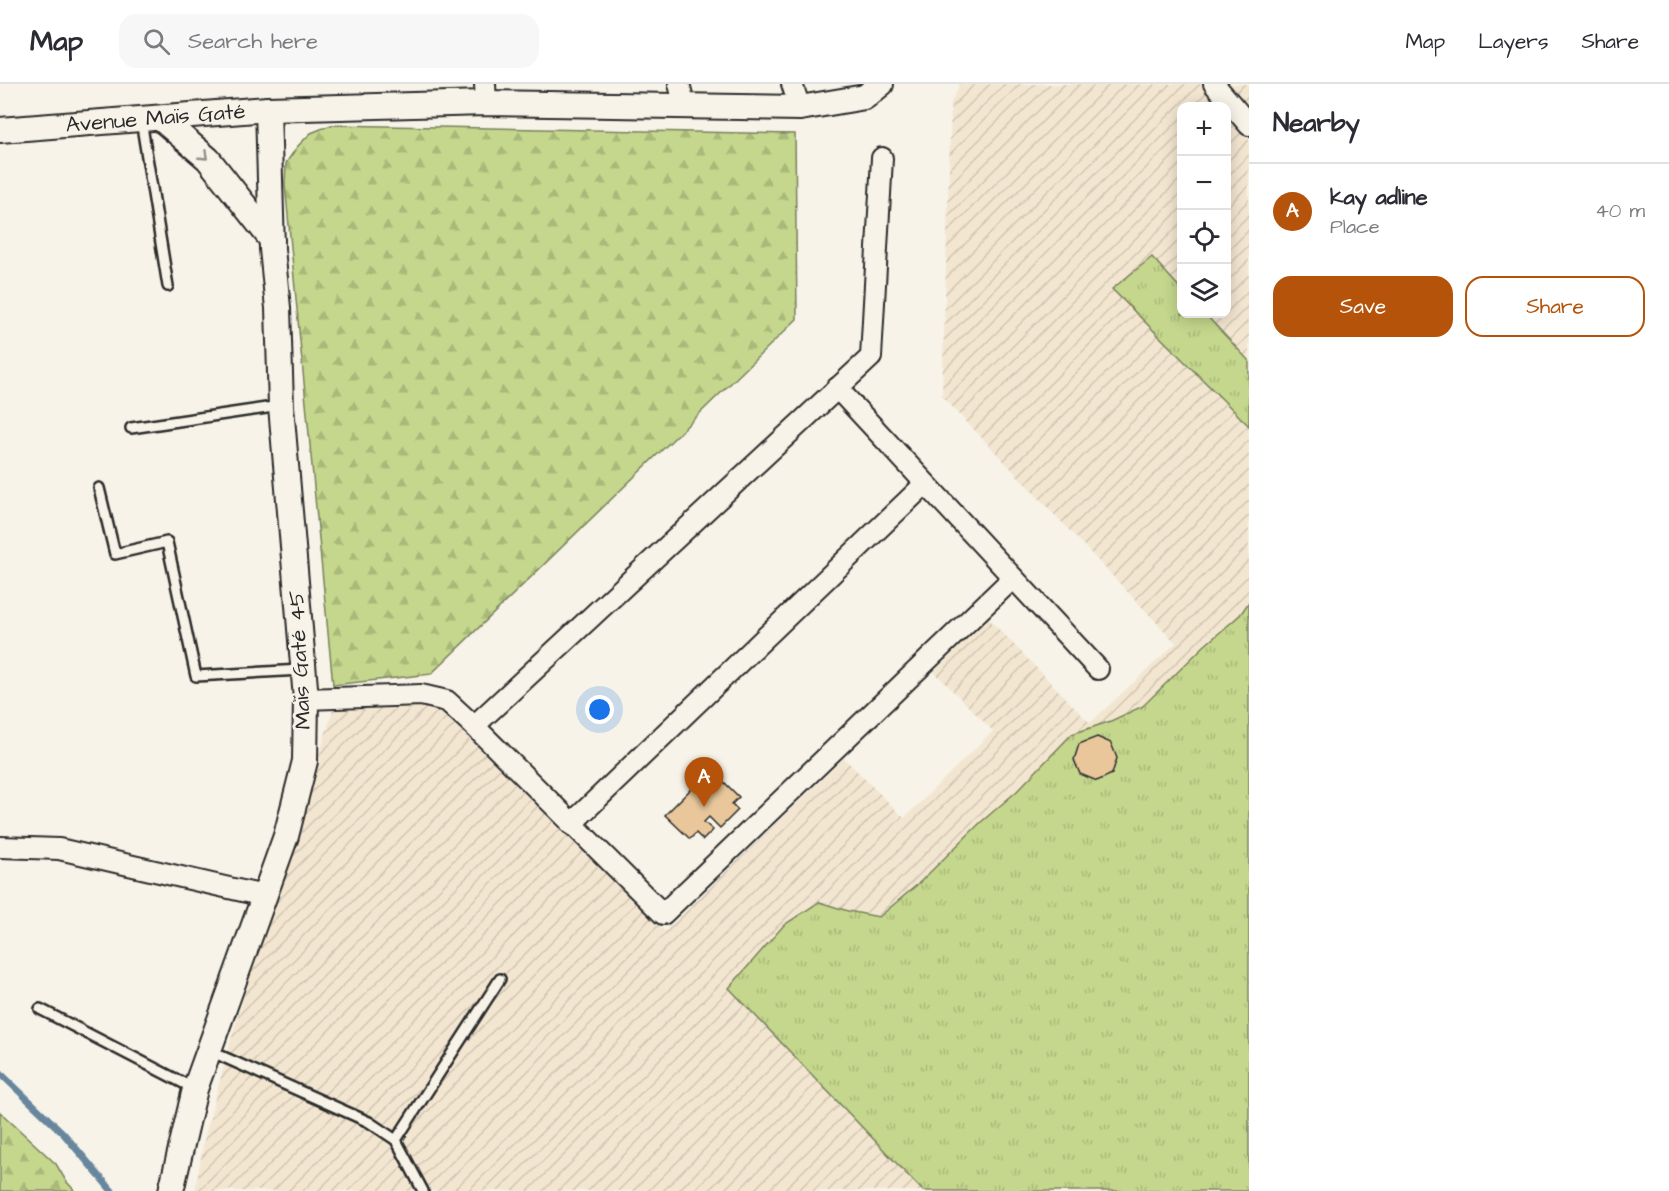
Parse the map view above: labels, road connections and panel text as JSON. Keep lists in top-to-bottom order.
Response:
{
  "streets": {
    "street": ["Avenue Maïs Gaté", "Maïs Gaté 45"]
  },
  "crossings": [
    ["Avenue Maïs Gaté", "Maïs Gaté 45"]
  ],
  "page": {
    "header": "Map",
    "search": "Search here",
    "nav": ["Map", "Layers", "Share"],
    "heading": "Nearby",
    "map_buttons": ["+", "−"],
    "list": [
      {
        "mark": "A",
        "name": "kay adline",
        "note": "Place",
        "value": "40 m"
      }
    ],
    "buttons": ["Save", "Share"],
    "pins": "A"
  }
}
